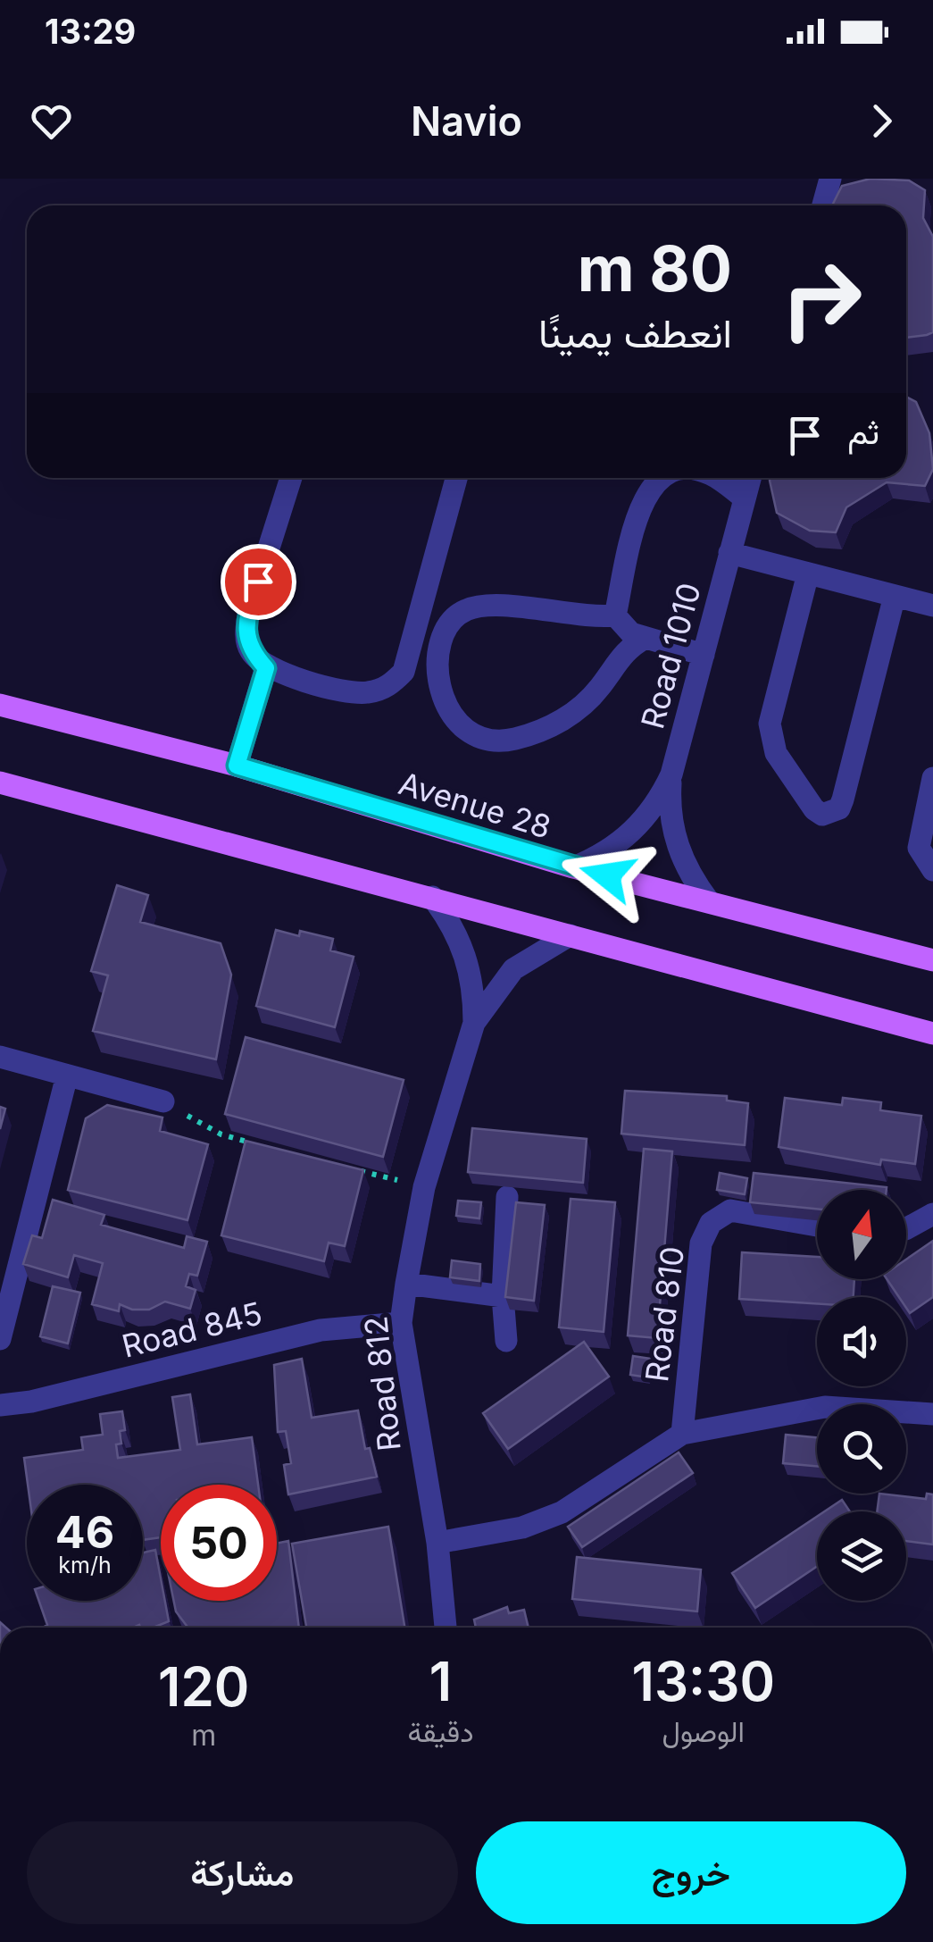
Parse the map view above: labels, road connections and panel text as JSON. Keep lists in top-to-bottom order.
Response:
{
  "streets": {
    "main road": ["Avenue 28"],
    "street": [
      "Road 1010",
      "Road 810",
      "Road 845",
      "Road 812"
    ]
  },
  "crossings": [
    ["Road 1010", "Avenue 28"],
    ["Road 845", "Road 812"]
  ],
  "north": "top",
  "page": {
    "status": "13:29",
    "header": "Navio",
    "turn": ["80 m", "انعطف يمينًا"],
    "then": "ثم",
    "speed": "46 km/h",
    "limit": "50",
    "eta": [
      "13:30",
      "الوصول",
      "1",
      "دقيقة",
      "120",
      "m"
    ],
    "buttons": ["خروج", "مشاركة"]
  }
}
